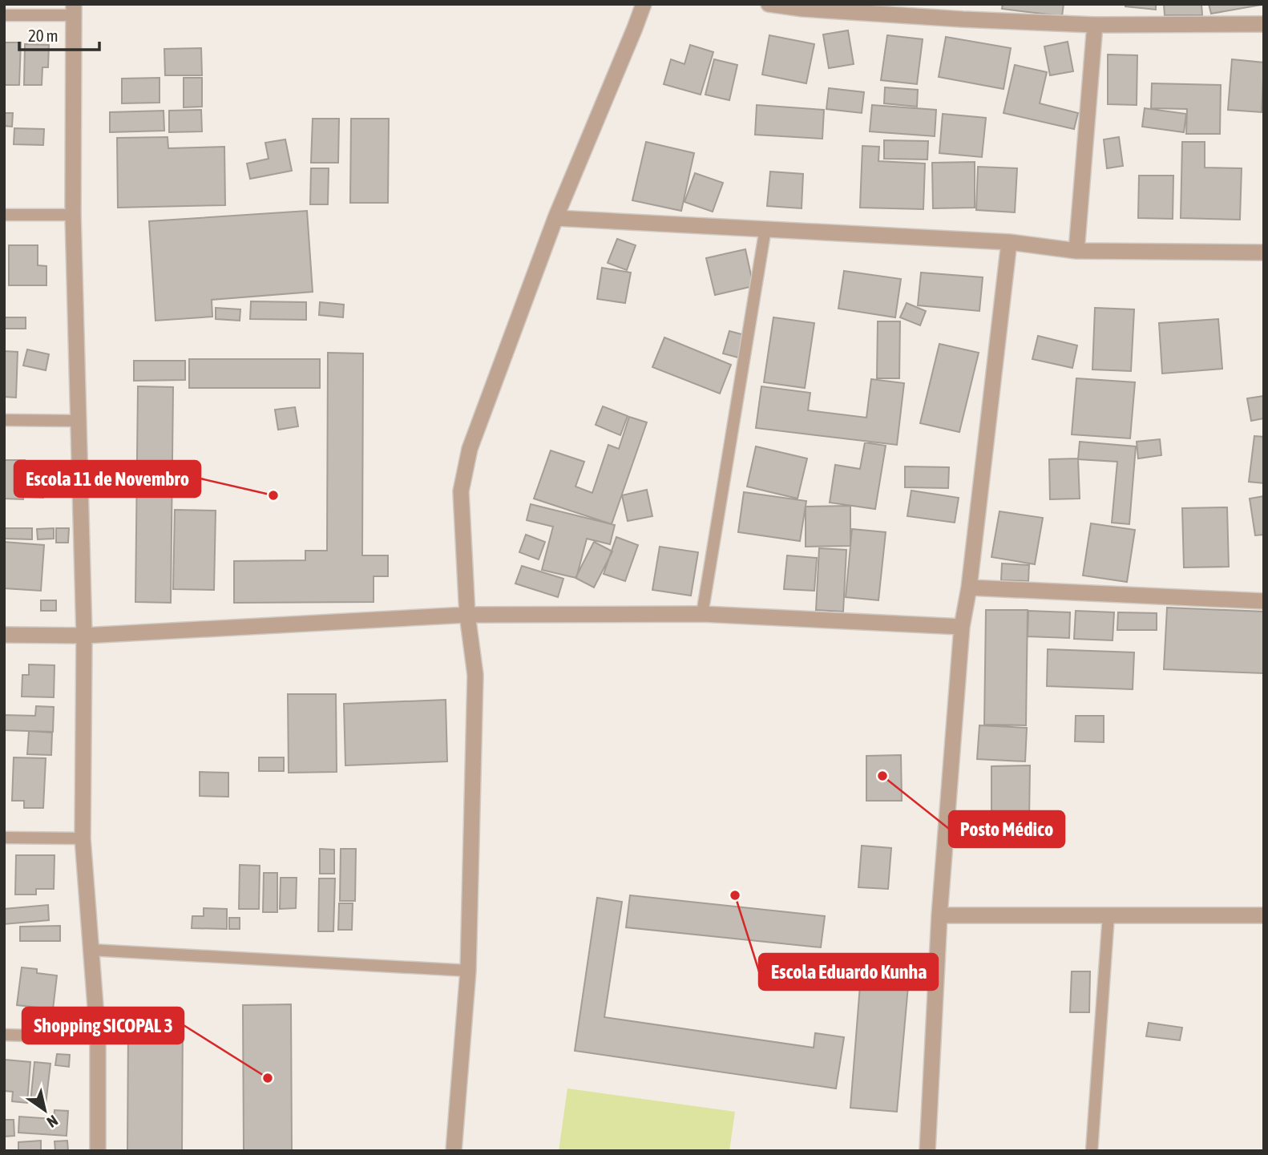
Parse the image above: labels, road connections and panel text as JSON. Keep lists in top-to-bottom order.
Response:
{
  "places": [
    "Escola 11 de Novembro",
    "Posto Médico",
    "Escola Eduardo Kunha",
    "Shopping SICOPAL 3"
  ],
  "scale_bar": "20 m",
  "north": "bottom right"
}
